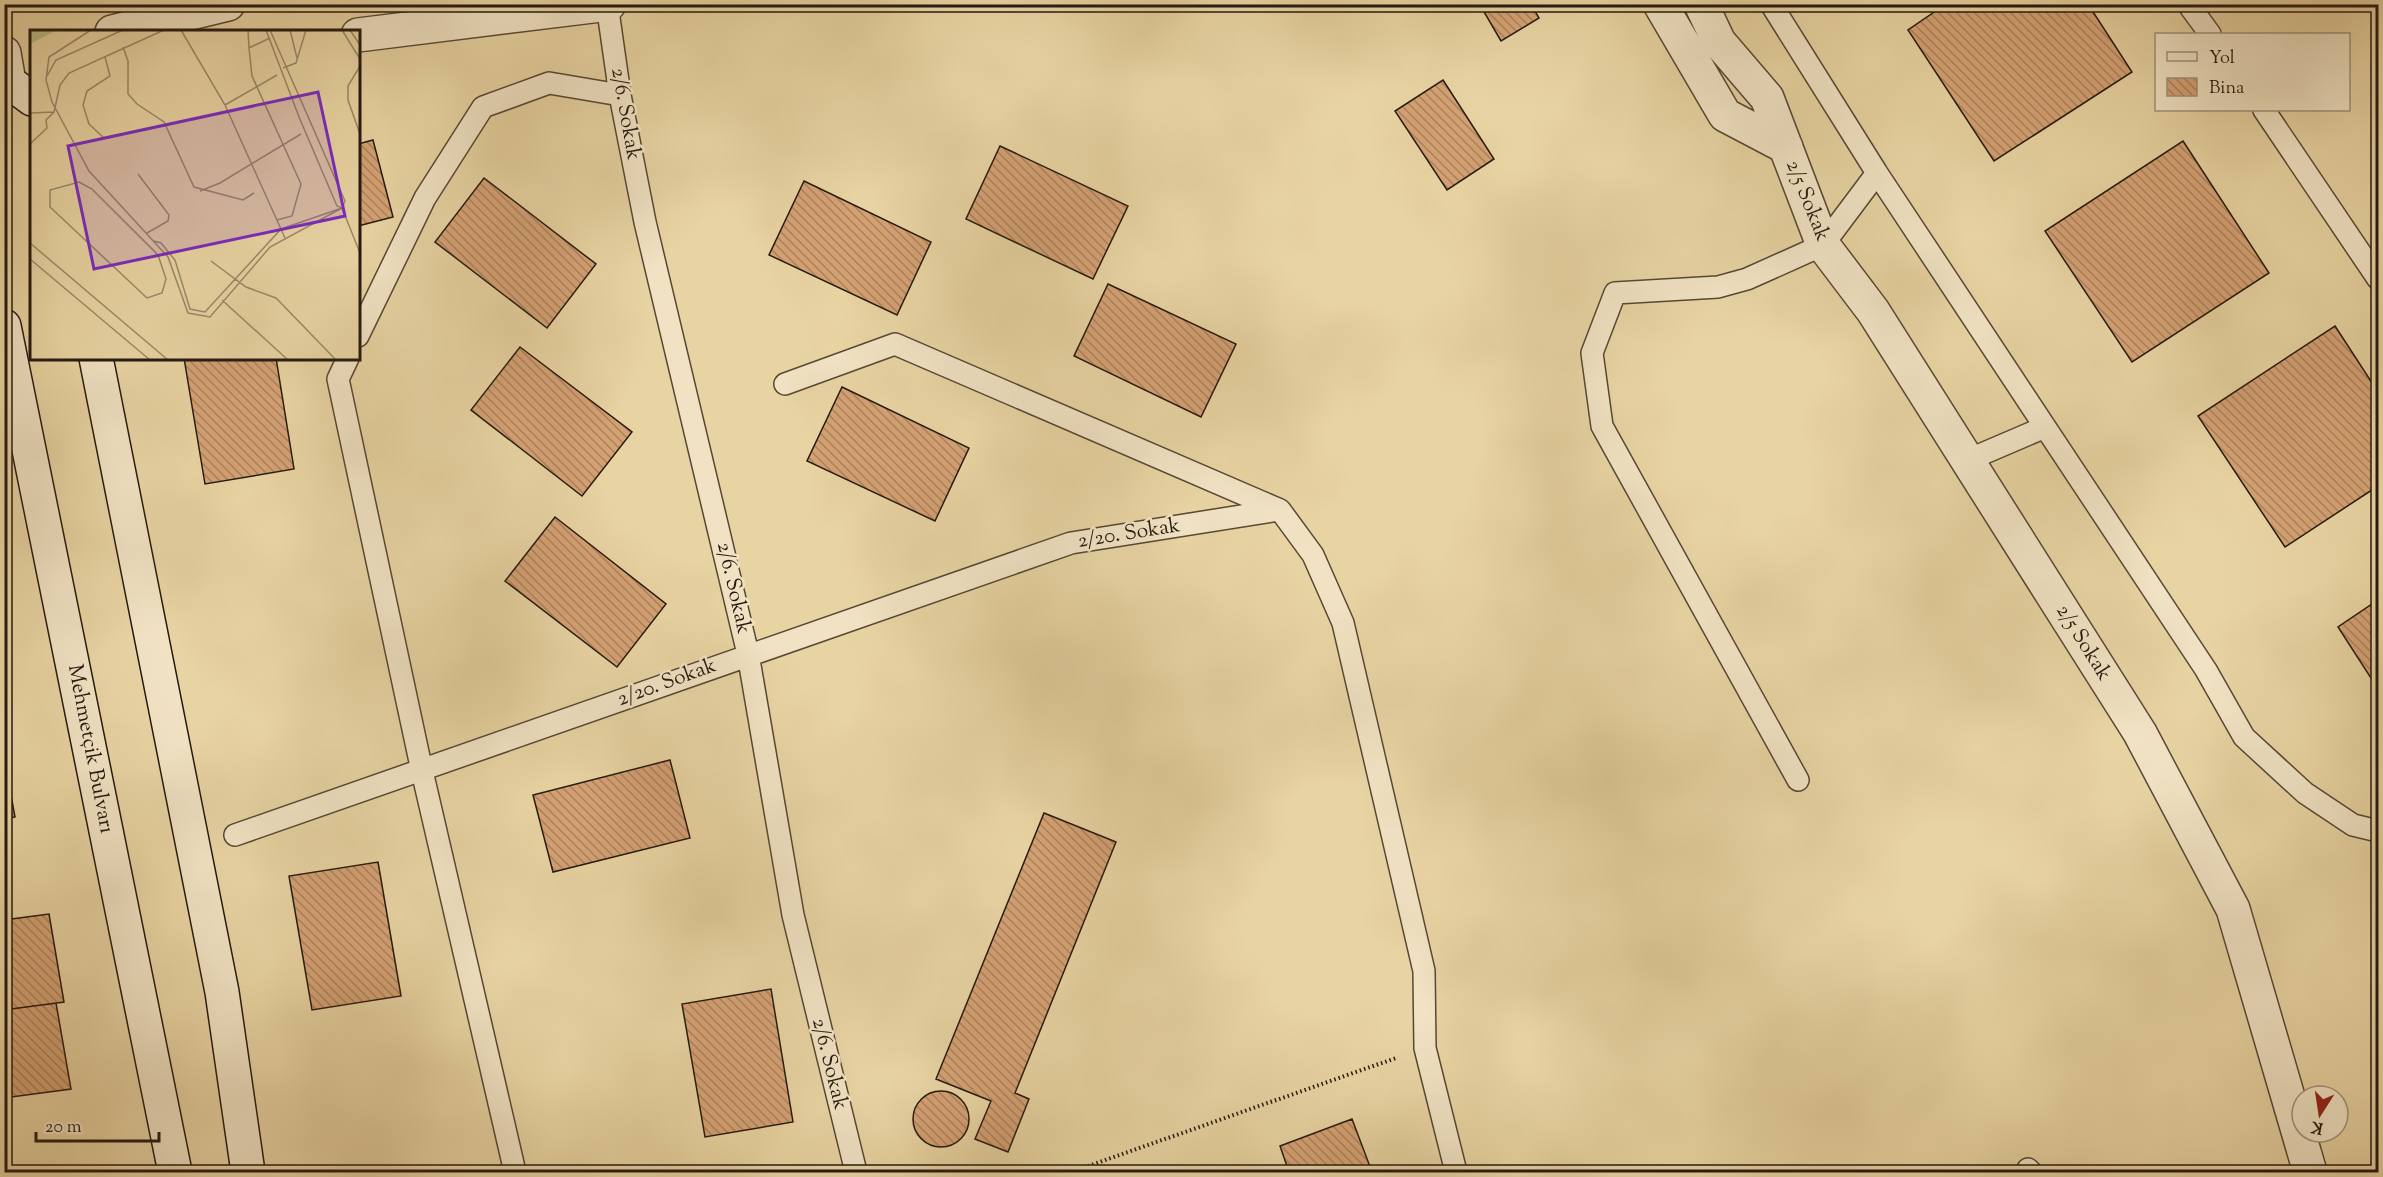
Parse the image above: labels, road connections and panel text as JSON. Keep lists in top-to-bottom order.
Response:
{
  "streets": {
    "street": ["2/5 Sokak", "Mehmetçik Bulvarı"],
    "lane": ["2/6. Sokak", "2/20. Sokak"]
  },
  "crossings": [
    ["2/6. Sokak", "2/20. Sokak"]
  ],
  "legend": ["Yol", "Bina"],
  "scale_bar": "20 m",
  "north": "bottom"
}
